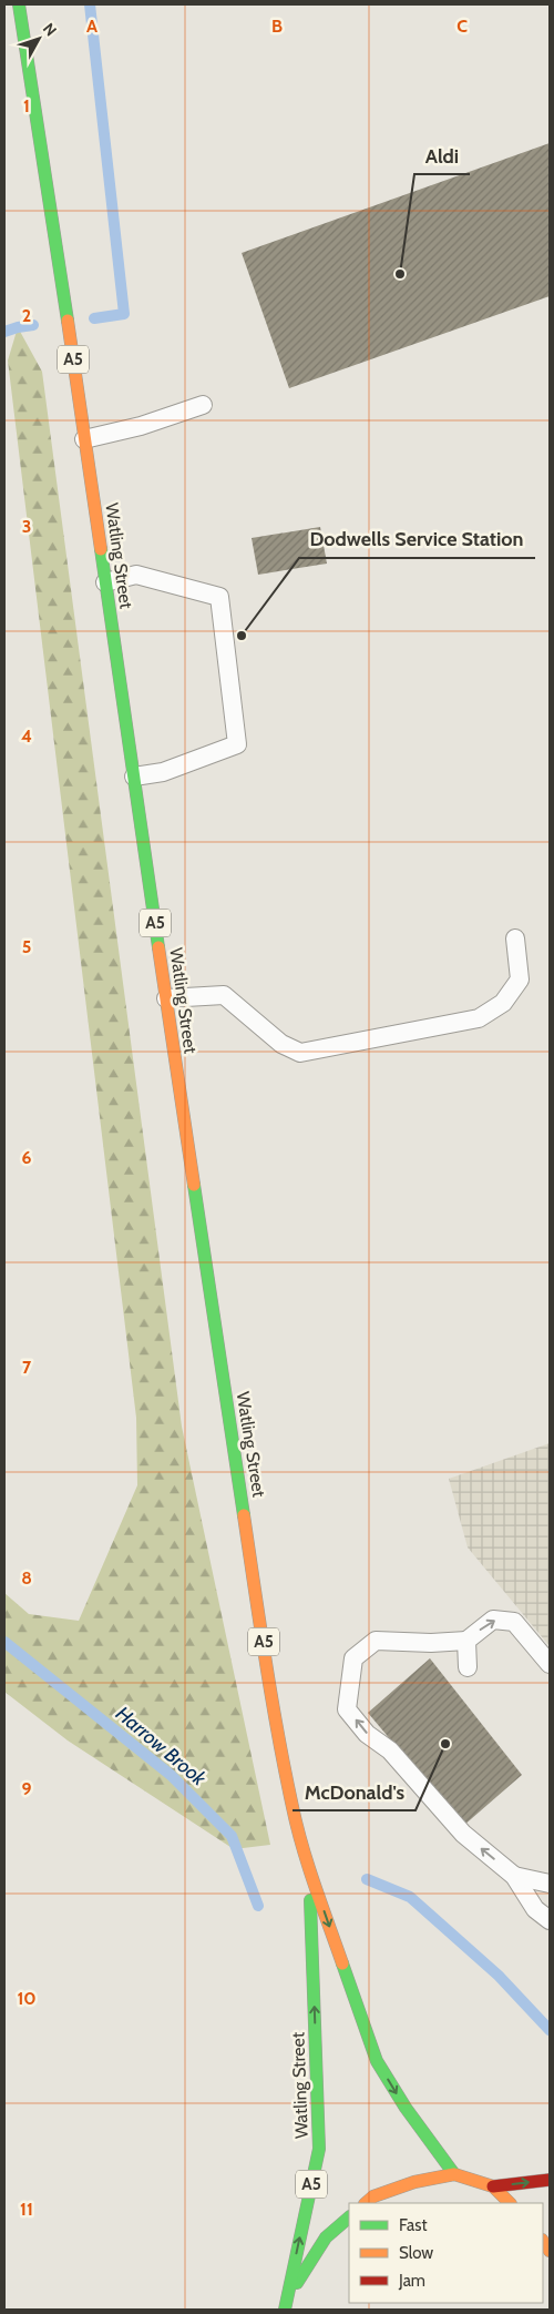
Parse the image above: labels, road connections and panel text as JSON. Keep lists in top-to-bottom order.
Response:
{
  "streets": {
    "main road": ["A5", "Watling Street"]
  },
  "water": ["Harrow Brook"],
  "places": ["Aldi", "Dodwells Service Station", "McDonald's"],
  "legend": ["Fast", "Slow", "Jam"],
  "north": "top right",
  "grid": {
    "columns": ["A", "B", "C"],
    "rows": [
      "1",
      "2",
      "3",
      "4",
      "5",
      "6",
      "7",
      "8",
      "9",
      "10",
      "11"
    ]
  }
}
